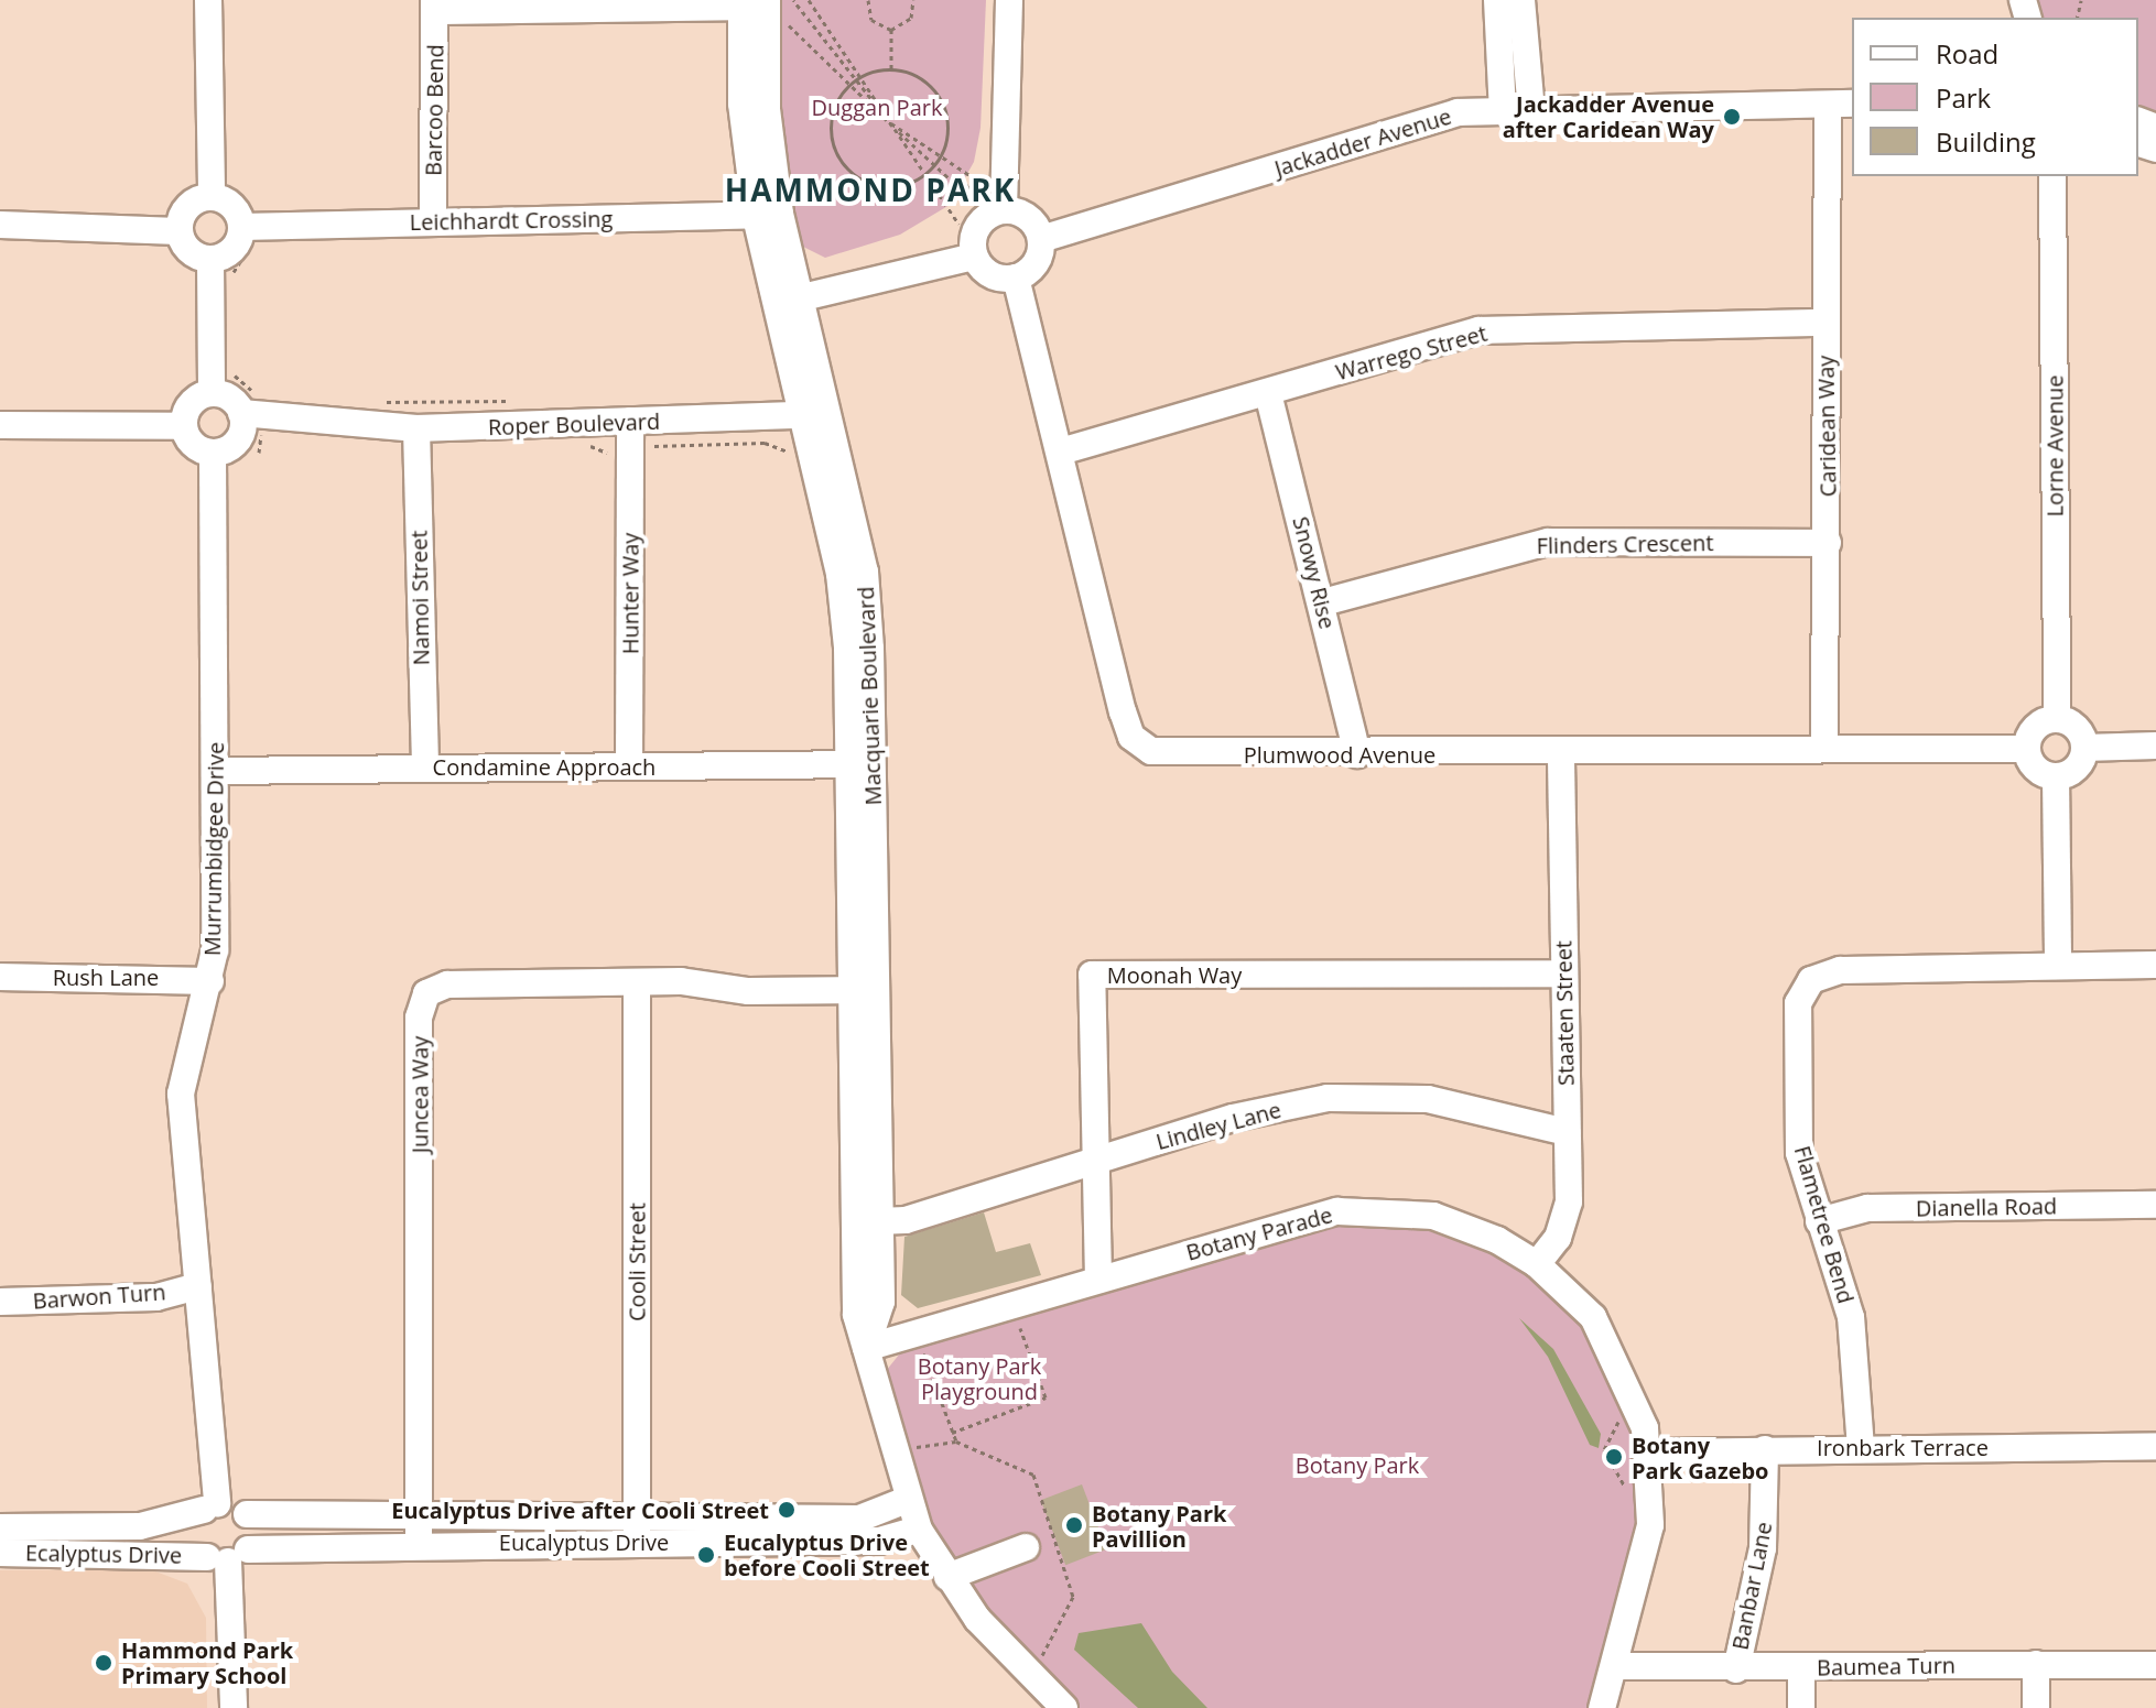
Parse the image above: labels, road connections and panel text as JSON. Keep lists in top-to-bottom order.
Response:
{
  "streets": {
    "street": [
      "Barcoo Bend",
      "Jackadder Avenue",
      "Leichhardt Crossing",
      "Warrego Street",
      "Roper Boulevard",
      "Caridean Way",
      "Lorne Avenue",
      "Flinders Crescent",
      "Snowy Rise",
      "Hunter Way",
      "Namoi Street",
      "Macquarie Boulevard",
      "Plumwood Avenue",
      "Condamine Approach",
      "Murrumbidgee Drive",
      "Moonah Way",
      "Rush Lane",
      "Staaten Street",
      "Juncea Way",
      "Lindley Lane",
      "Dianella Road",
      "Flametree Bend",
      "Botany Parade",
      "Cooli Street",
      "Barwon Turn",
      "Ironbark Terrace",
      "Eucalyptus Drive",
      "Ecalyptus Drive",
      "Banbar Lane",
      "Baumea Turn"
    ]
  },
  "crossings": [
    ["Barcoo Bend", "Leichhardt Crossing"],
    ["Jackadder Avenue", "Caridean Way"],
    ["Jackadder Avenue", "Plumwood Avenue"],
    ["Leichhardt Crossing", "Macquarie Boulevard"],
    ["Warrego Street", "Caridean Way"],
    ["Warrego Street", "Snowy Rise"],
    ["Warrego Street", "Plumwood Avenue"],
    ["Roper Boulevard", "Hunter Way"],
    ["Roper Boulevard", "Namoi Street"],
    ["Roper Boulevard", "Macquarie Boulevard"],
    ["Roper Boulevard", "Murrumbidgee Drive"],
    ["Caridean Way", "Flinders Crescent"],
    ["Caridean Way", "Plumwood Avenue"],
    ["Lorne Avenue", "Plumwood Avenue"],
    ["Flinders Crescent", "Snowy Rise"],
    ["Snowy Rise", "Plumwood Avenue"],
    ["Hunter Way", "Condamine Approach"],
    ["Namoi Street", "Condamine Approach"],
    ["Macquarie Boulevard", "Condamine Approach"],
    ["Macquarie Boulevard", "Juncea Way"],
    ["Macquarie Boulevard", "Lindley Lane"],
    ["Macquarie Boulevard", "Botany Parade"],
    ["Macquarie Boulevard", "Eucalyptus Drive"],
    ["Plumwood Avenue", "Staaten Street"],
    ["Condamine Approach", "Murrumbidgee Drive"],
    ["Murrumbidgee Drive", "Rush Lane"],
    ["Murrumbidgee Drive", "Barwon Turn"],
    ["Murrumbidgee Drive", "Eucalyptus Drive"],
    ["Murrumbidgee Drive", "Ecalyptus Drive"],
    ["Moonah Way", "Staaten Street"],
    ["Moonah Way", "Lindley Lane"],
    ["Moonah Way", "Botany Parade"],
    ["Staaten Street", "Lindley Lane"],
    ["Staaten Street", "Botany Parade"],
    ["Juncea Way", "Cooli Street"],
    ["Juncea Way", "Eucalyptus Drive"],
    ["Dianella Road", "Flametree Bend"],
    ["Flametree Bend", "Ironbark Terrace"],
    ["Botany Parade", "Ironbark Terrace"],
    ["Botany Parade", "Baumea Turn"],
    ["Cooli Street", "Eucalyptus Drive"],
    ["Ironbark Terrace", "Banbar Lane"],
    ["Eucalyptus Drive", "Ecalyptus Drive"],
    ["Banbar Lane", "Baumea Turn"]
  ],
  "districts": ["HAMMOND PARK"],
  "parks": ["Duggan Park", "Botany Park Playground", "Botany Park"],
  "places": [
    "Jackadder Avenue after Caridean Way",
    "Botany Park Gazebo",
    "Eucalyptus Drive after Cooli Street",
    "Botany Park Pavillion",
    "Eucalyptus Drive before Cooli Street",
    "Hammond Park Primary School"
  ],
  "legend": ["Road", "Park", "Building"]
}
